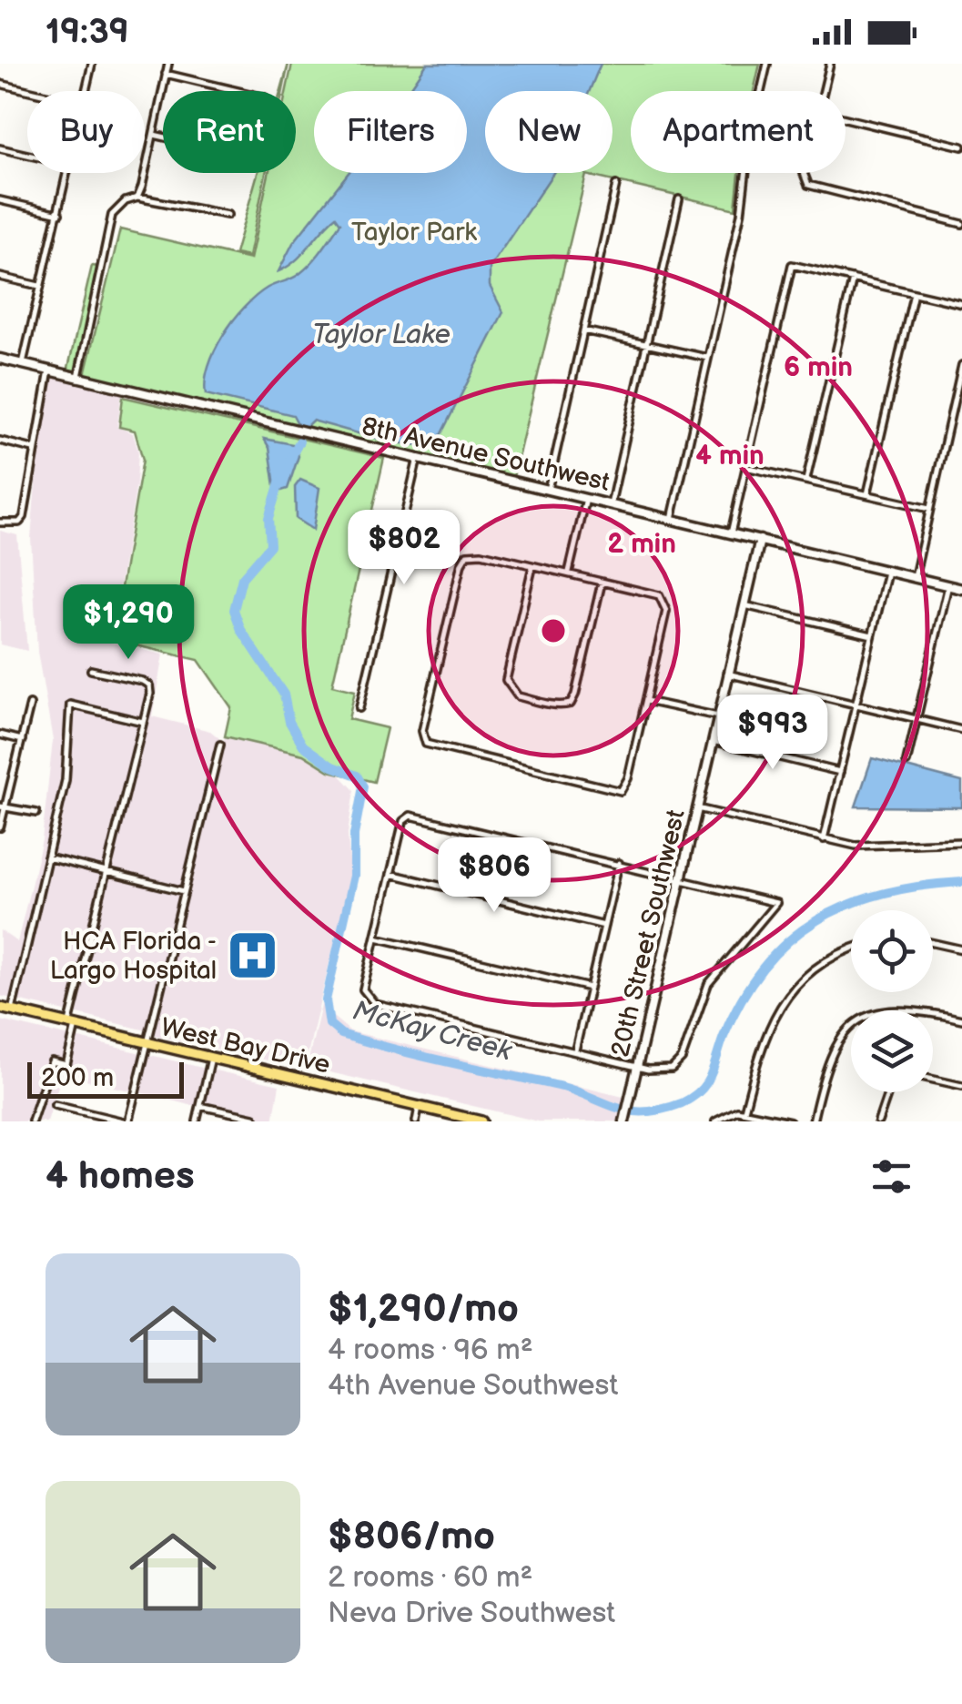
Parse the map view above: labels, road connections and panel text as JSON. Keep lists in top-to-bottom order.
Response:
{
  "streets": {
    "main road": ["West Bay Drive"],
    "street": ["8th Avenue Southwest", "20th Street Southwest"]
  },
  "crossings": [
    ["8th Avenue Southwest", "20th Street Southwest"]
  ],
  "water": ["Taylor Lake", "McKay Creek"],
  "parks": ["Taylor Park"],
  "places": {
    "hospital": ["HCA Florida - Largo Hospital"]
  },
  "scale_bar": "200 m",
  "page": {
    "status": "19:39",
    "chip": [
      "Buy",
      "Rent",
      "Filters",
      "New",
      "Apartment"
    ],
    "price": [
      "$802",
      "$1,290",
      "$993",
      "$806"
    ],
    "scale": "200 m",
    "heading": "4 homes",
    "list": [
      {
        "name": "$1,290/mo",
        "note": "4 rooms · 96 m² · 4th Avenue Southwest"
      },
      {
        "name": "$806/mo",
        "note": "2 rooms · 60 m² · Neva Drive Southwest"
      }
    ]
  },
  "rings": ["6 min", "4 min", "2 min"]
}
